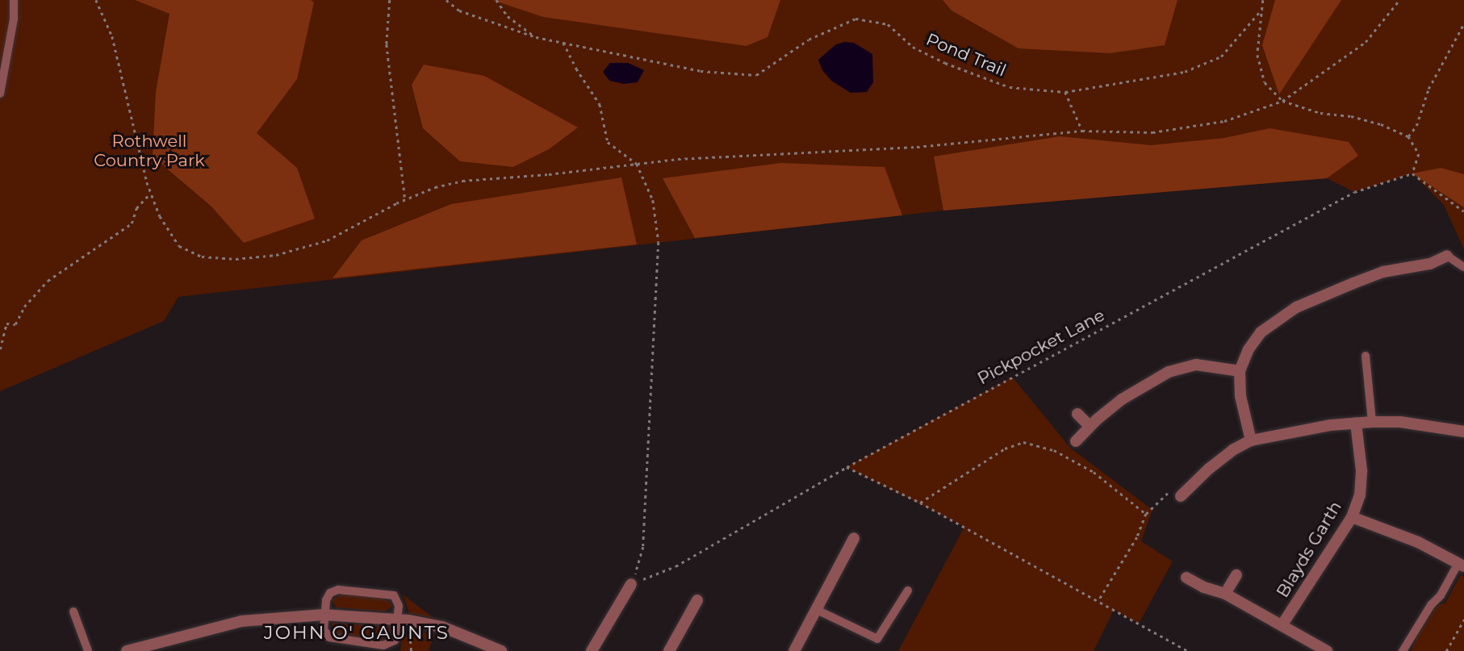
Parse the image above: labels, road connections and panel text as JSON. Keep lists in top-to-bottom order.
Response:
{
  "streets": {
    "street": ["Blayds Garth"],
    "path": ["Pond Trail", "Pickpocket Lane"]
  },
  "districts": ["JOHN O' GAUNTS"],
  "parks": ["Rothwell Country Park"]
}
